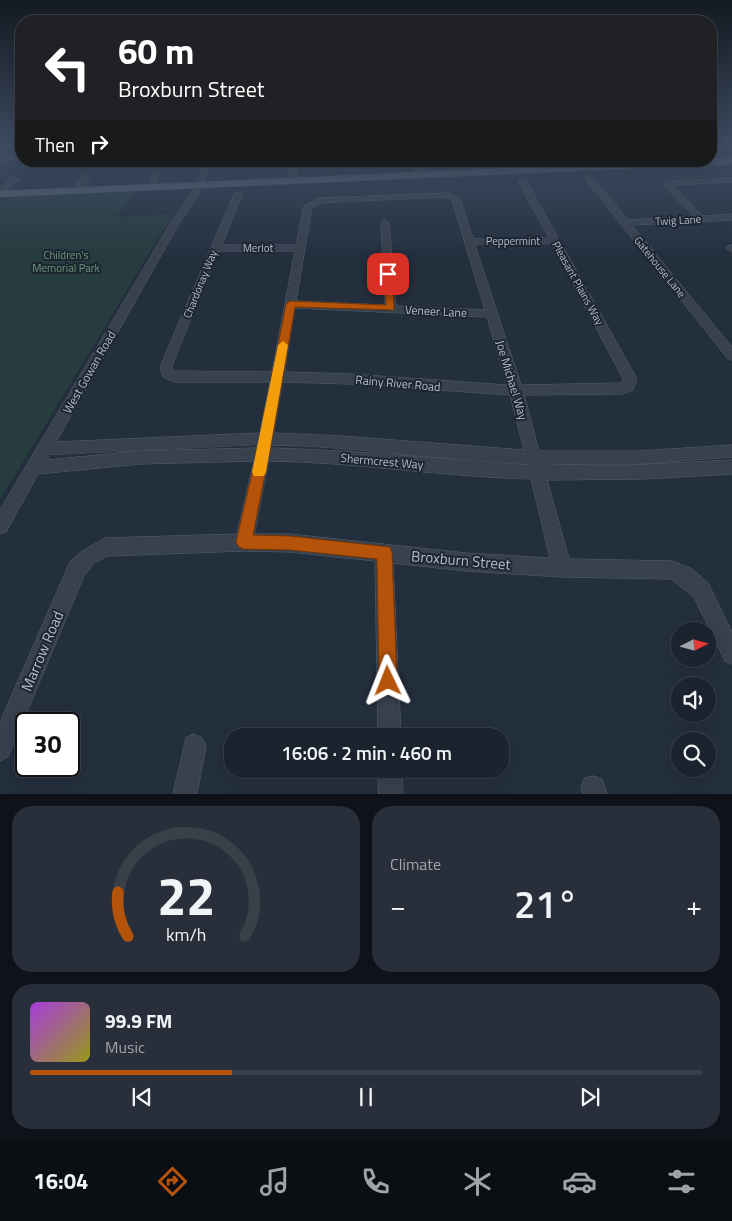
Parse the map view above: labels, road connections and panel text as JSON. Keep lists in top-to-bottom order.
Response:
{
  "streets": {
    "street": [
      "Twig Lane",
      "Peppermint",
      "Merlot",
      "Gatehouse Lane",
      "Pleasant Plains Way",
      "Chardonay Way",
      "Veneer Lane",
      "West Gowan Road",
      "Joe Michael Way",
      "Rainy River Road",
      "Shermcrest Way",
      "Broxburn Street",
      "Marrow Road"
    ]
  },
  "crossings": [
    ["Twig Lane", "Gatehouse Lane"],
    ["Peppermint", "Pleasant Plains Way"],
    ["Peppermint", "Joe Michael Way"],
    ["Merlot", "Chardonay Way"],
    ["Merlot", "Joe Michael Way"],
    ["Pleasant Plains Way", "Rainy River Road"],
    ["Chardonay Way", "Rainy River Road"],
    ["Veneer Lane", "Joe Michael Way"],
    ["West Gowan Road", "Shermcrest Way"],
    ["Joe Michael Way", "Rainy River Road"],
    ["Joe Michael Way", "Shermcrest Way"],
    ["Joe Michael Way", "Broxburn Street"],
    ["Broxburn Street", "Marrow Road"]
  ],
  "parks": ["Children's Memorial Park"],
  "north": "right",
  "page": {
    "turn": ["60 m", "Broxburn Street"],
    "then": "Then",
    "limit": "30",
    "trip": "16:06 · 2 min · 460 m",
    "tile": "Climate",
    "heat": ["−", "21°", "+"],
    "song": ["99.9 FM", "Music"],
    "tabs": "16:04",
    "gauge": ["22", "km/h"]
  }
}
